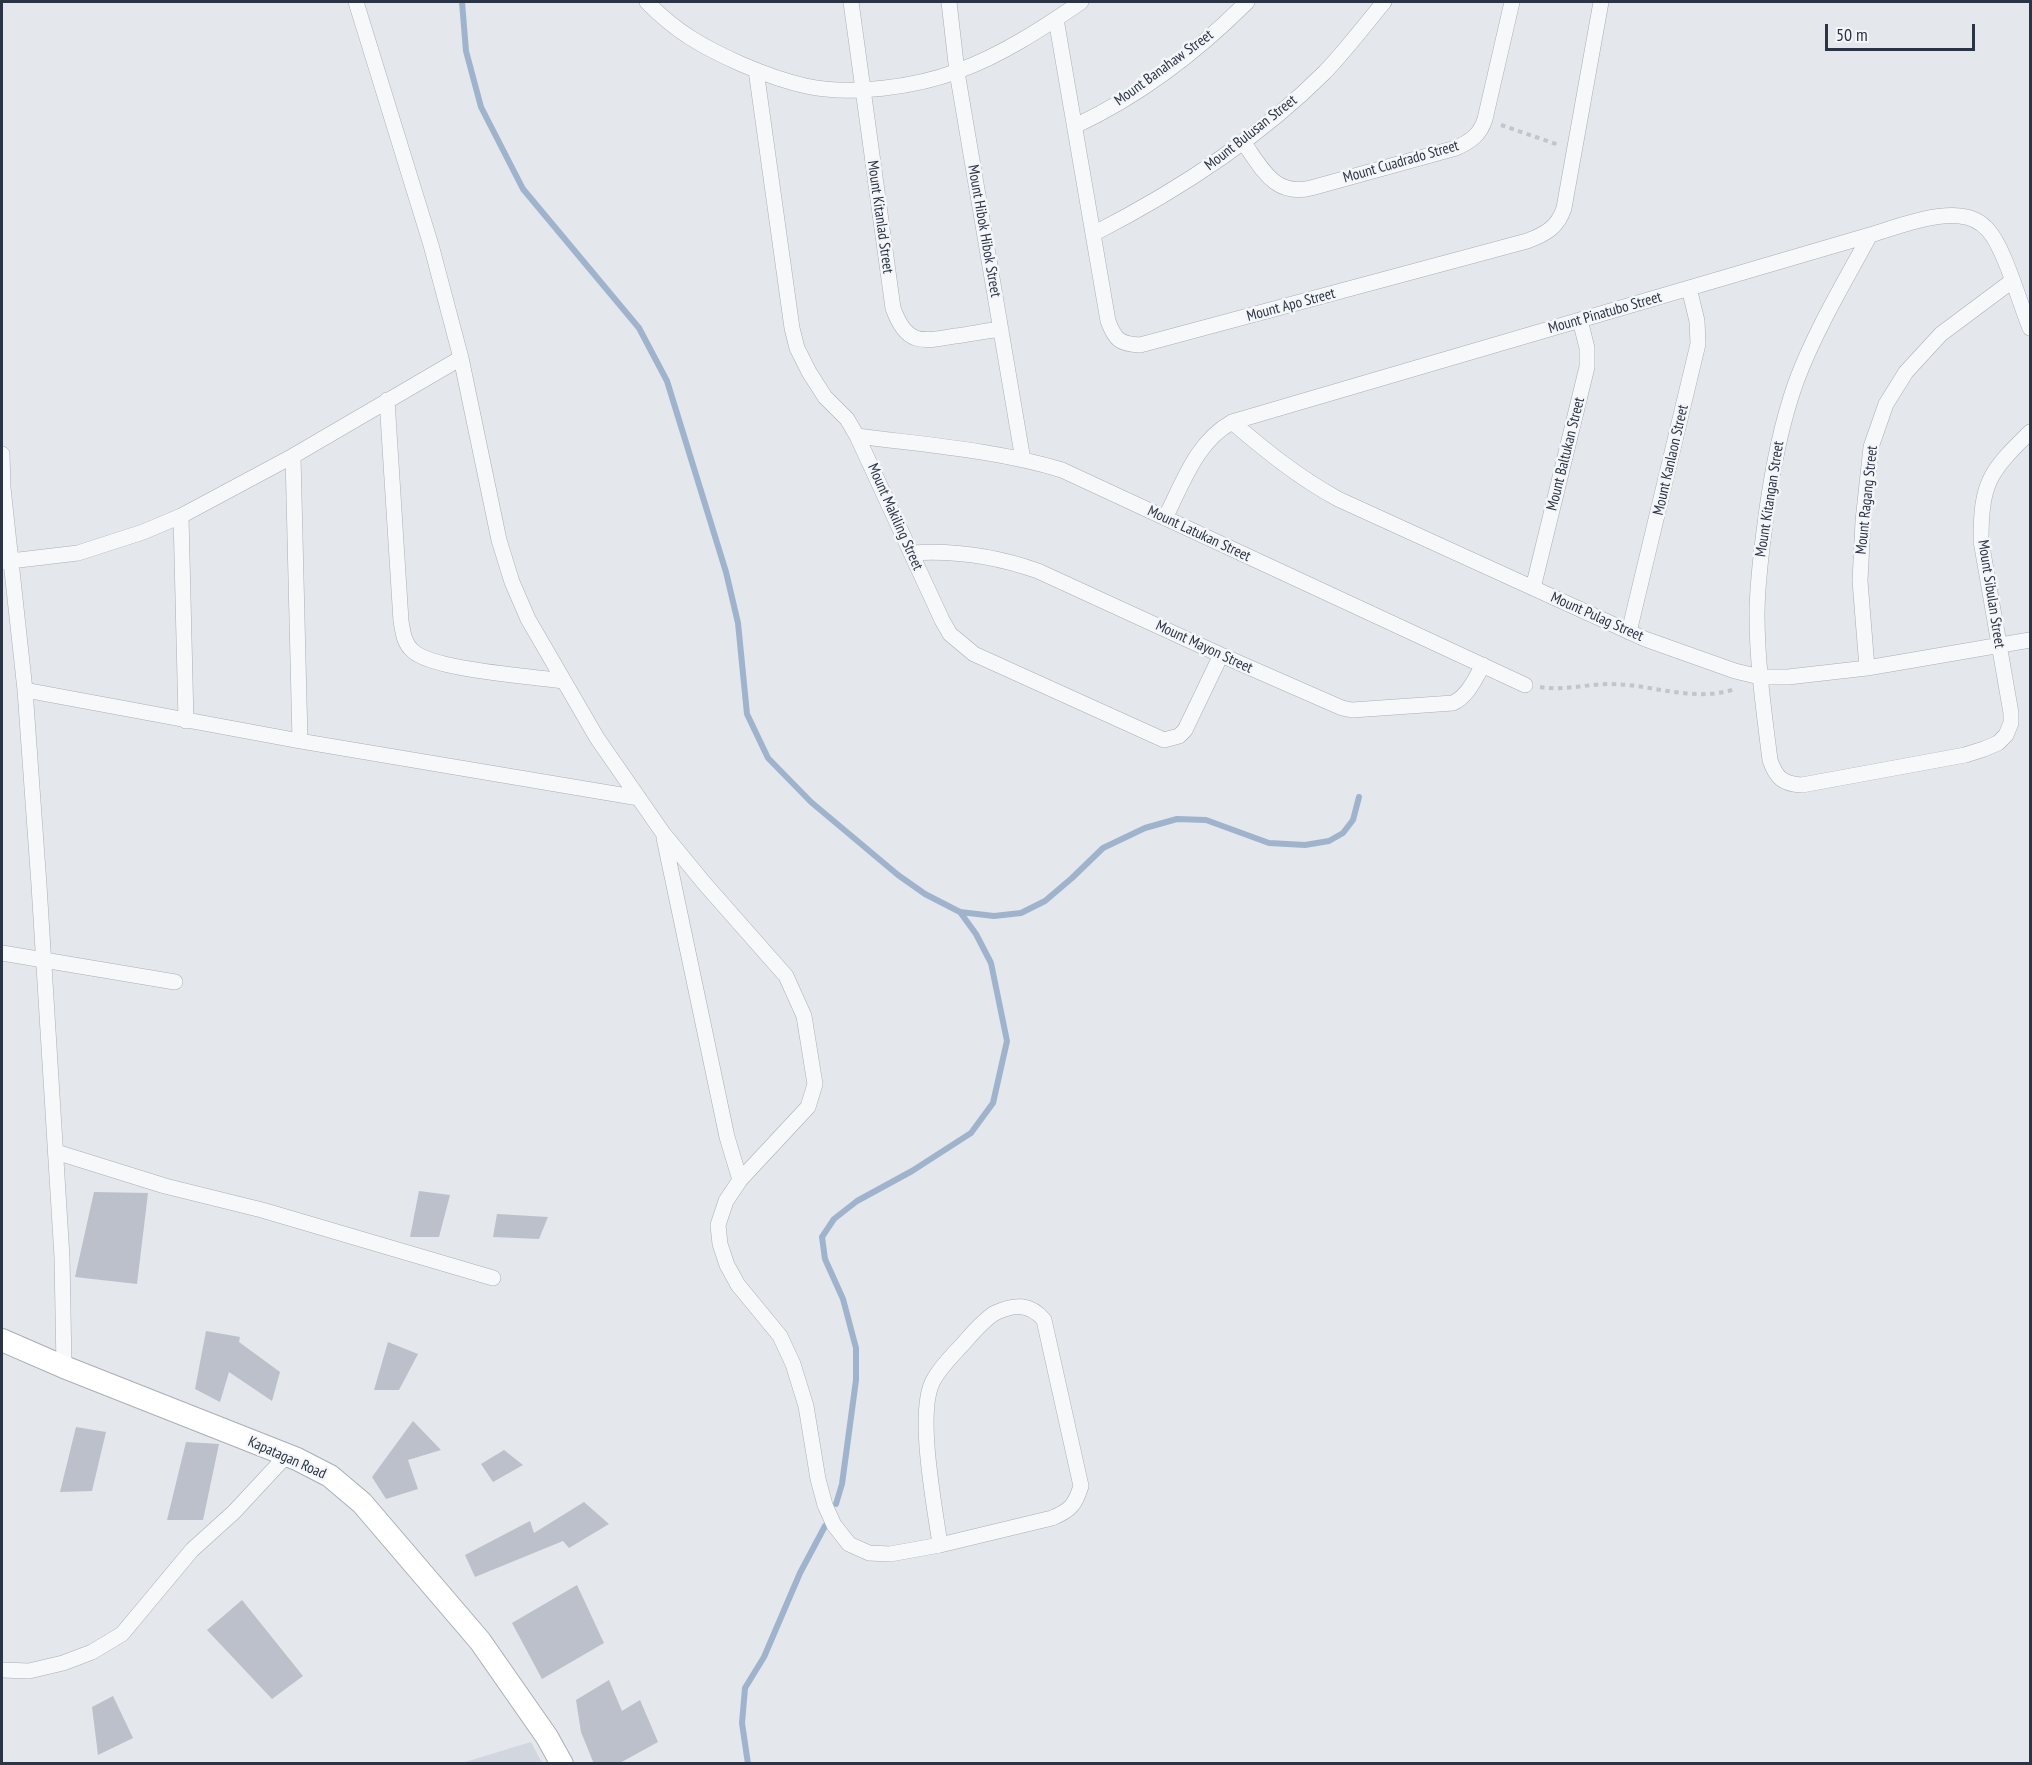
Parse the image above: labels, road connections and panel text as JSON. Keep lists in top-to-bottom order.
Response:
{
  "streets": {
    "main road": ["Kapatagan Road"],
    "street": [
      "Mount Banahaw Street",
      "Mount Bulusan Street",
      "Mount Cuadrado Street",
      "Mount Kitanlad Street",
      "Mount Hibok Hibok Street",
      "Mount Apo Street",
      "Mount Pinatubo Street",
      "Mount Baltukan Street",
      "Mount Kanlaon Street",
      "Mount Kitangan Street",
      "Mount Ragang Street",
      "Mount Makiling Street",
      "Mount Latukan Street",
      "Mount Sibulan Street",
      "Mount Pulag Street",
      "Mount Mayon Street"
    ]
  },
  "crossings": [
    ["Mount Banahaw Street", "Mount Apo Street"],
    ["Mount Bulusan Street", "Mount Cuadrado Street"],
    ["Mount Bulusan Street", "Mount Apo Street"],
    ["Mount Kitanlad Street", "Mount Hibok Hibok Street"],
    ["Mount Hibok Hibok Street", "Mount Latukan Street"],
    ["Mount Pinatubo Street", "Mount Baltukan Street"],
    ["Mount Pinatubo Street", "Mount Kanlaon Street"],
    ["Mount Pinatubo Street", "Mount Kitangan Street"],
    ["Mount Pinatubo Street", "Mount Ragang Street"],
    ["Mount Pinatubo Street", "Mount Latukan Street"],
    ["Mount Pinatubo Street", "Mount Pulag Street"],
    ["Mount Baltukan Street", "Mount Pulag Street"],
    ["Mount Kanlaon Street", "Mount Pulag Street"],
    ["Mount Kitangan Street", "Mount Sibulan Street"],
    ["Mount Kitangan Street", "Mount Pulag Street"],
    ["Mount Ragang Street", "Mount Pulag Street"],
    ["Mount Makiling Street", "Mount Latukan Street"],
    ["Mount Makiling Street", "Mount Mayon Street"],
    ["Mount Latukan Street", "Mount Mayon Street"],
    ["Mount Sibulan Street", "Mount Pulag Street"]
  ],
  "scale_bar": "50 m"
}
